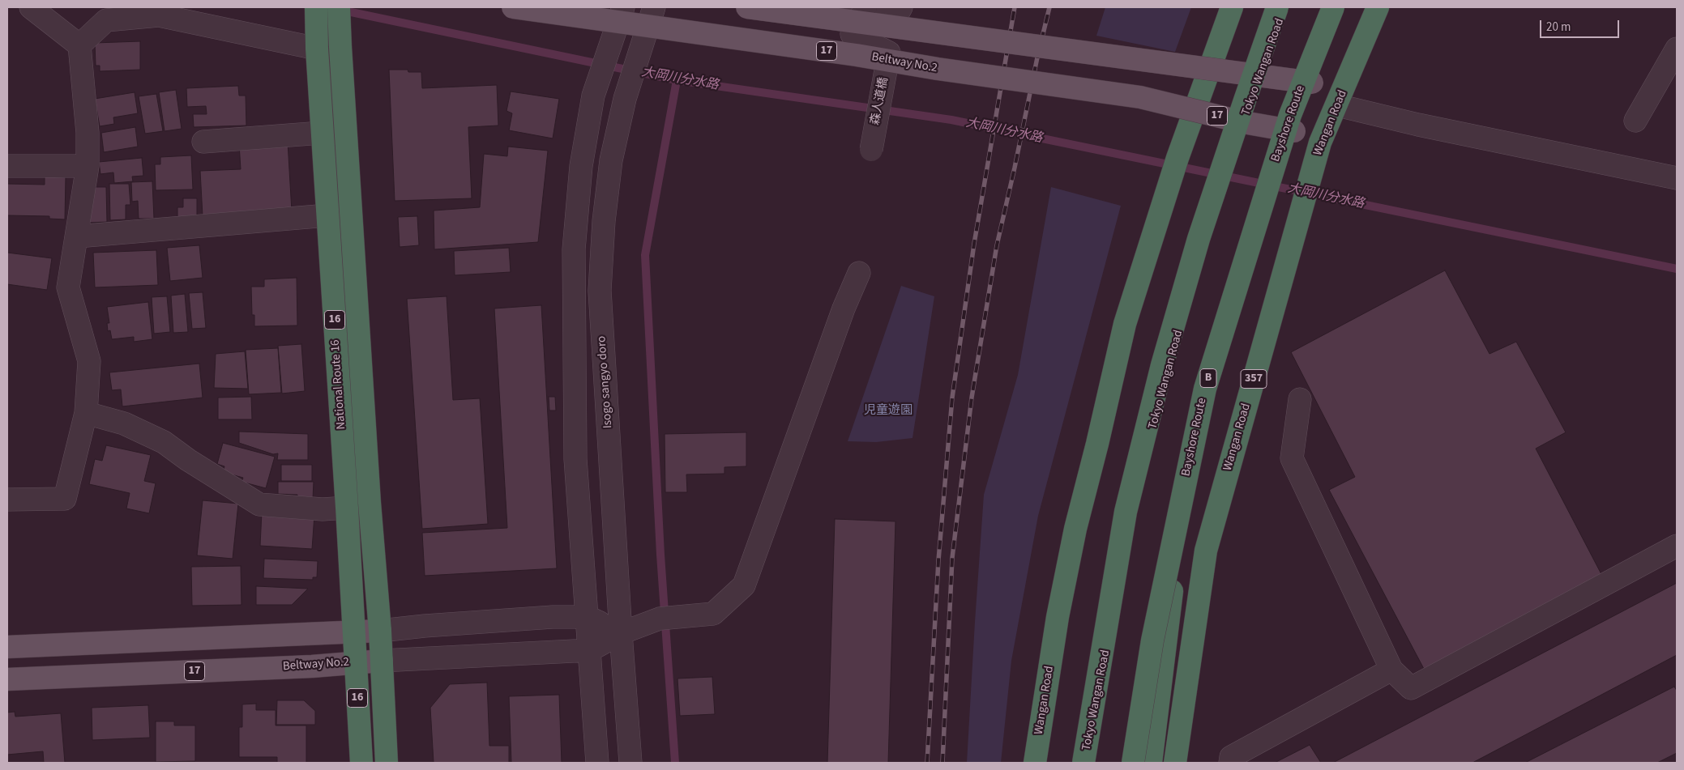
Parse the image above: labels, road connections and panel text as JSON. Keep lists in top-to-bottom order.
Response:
{
  "streets": {
    "highway": [
      "Tokyo Wangan Road",
      "Wangan Road",
      "Bayshore Route",
      "16",
      "B",
      "357",
      "National Route 16"
    ],
    "main road": ["17", "Beltway No.2"],
    "street": ["森人道橋", "Isogo sangyo doro"]
  },
  "crossings": [
    ["Beltway No.2", "Tokyo Wangan Road"],
    ["Beltway No.2", "16"],
    ["Beltway No.2", "Isogo sangyo doro"],
    ["Beltway No.2", "National Route 16"],
    ["16", "National Route 16"]
  ],
  "water": ["大岡川分水路"],
  "parks": ["児童遊園"],
  "scale_bar": "20 m"
}
